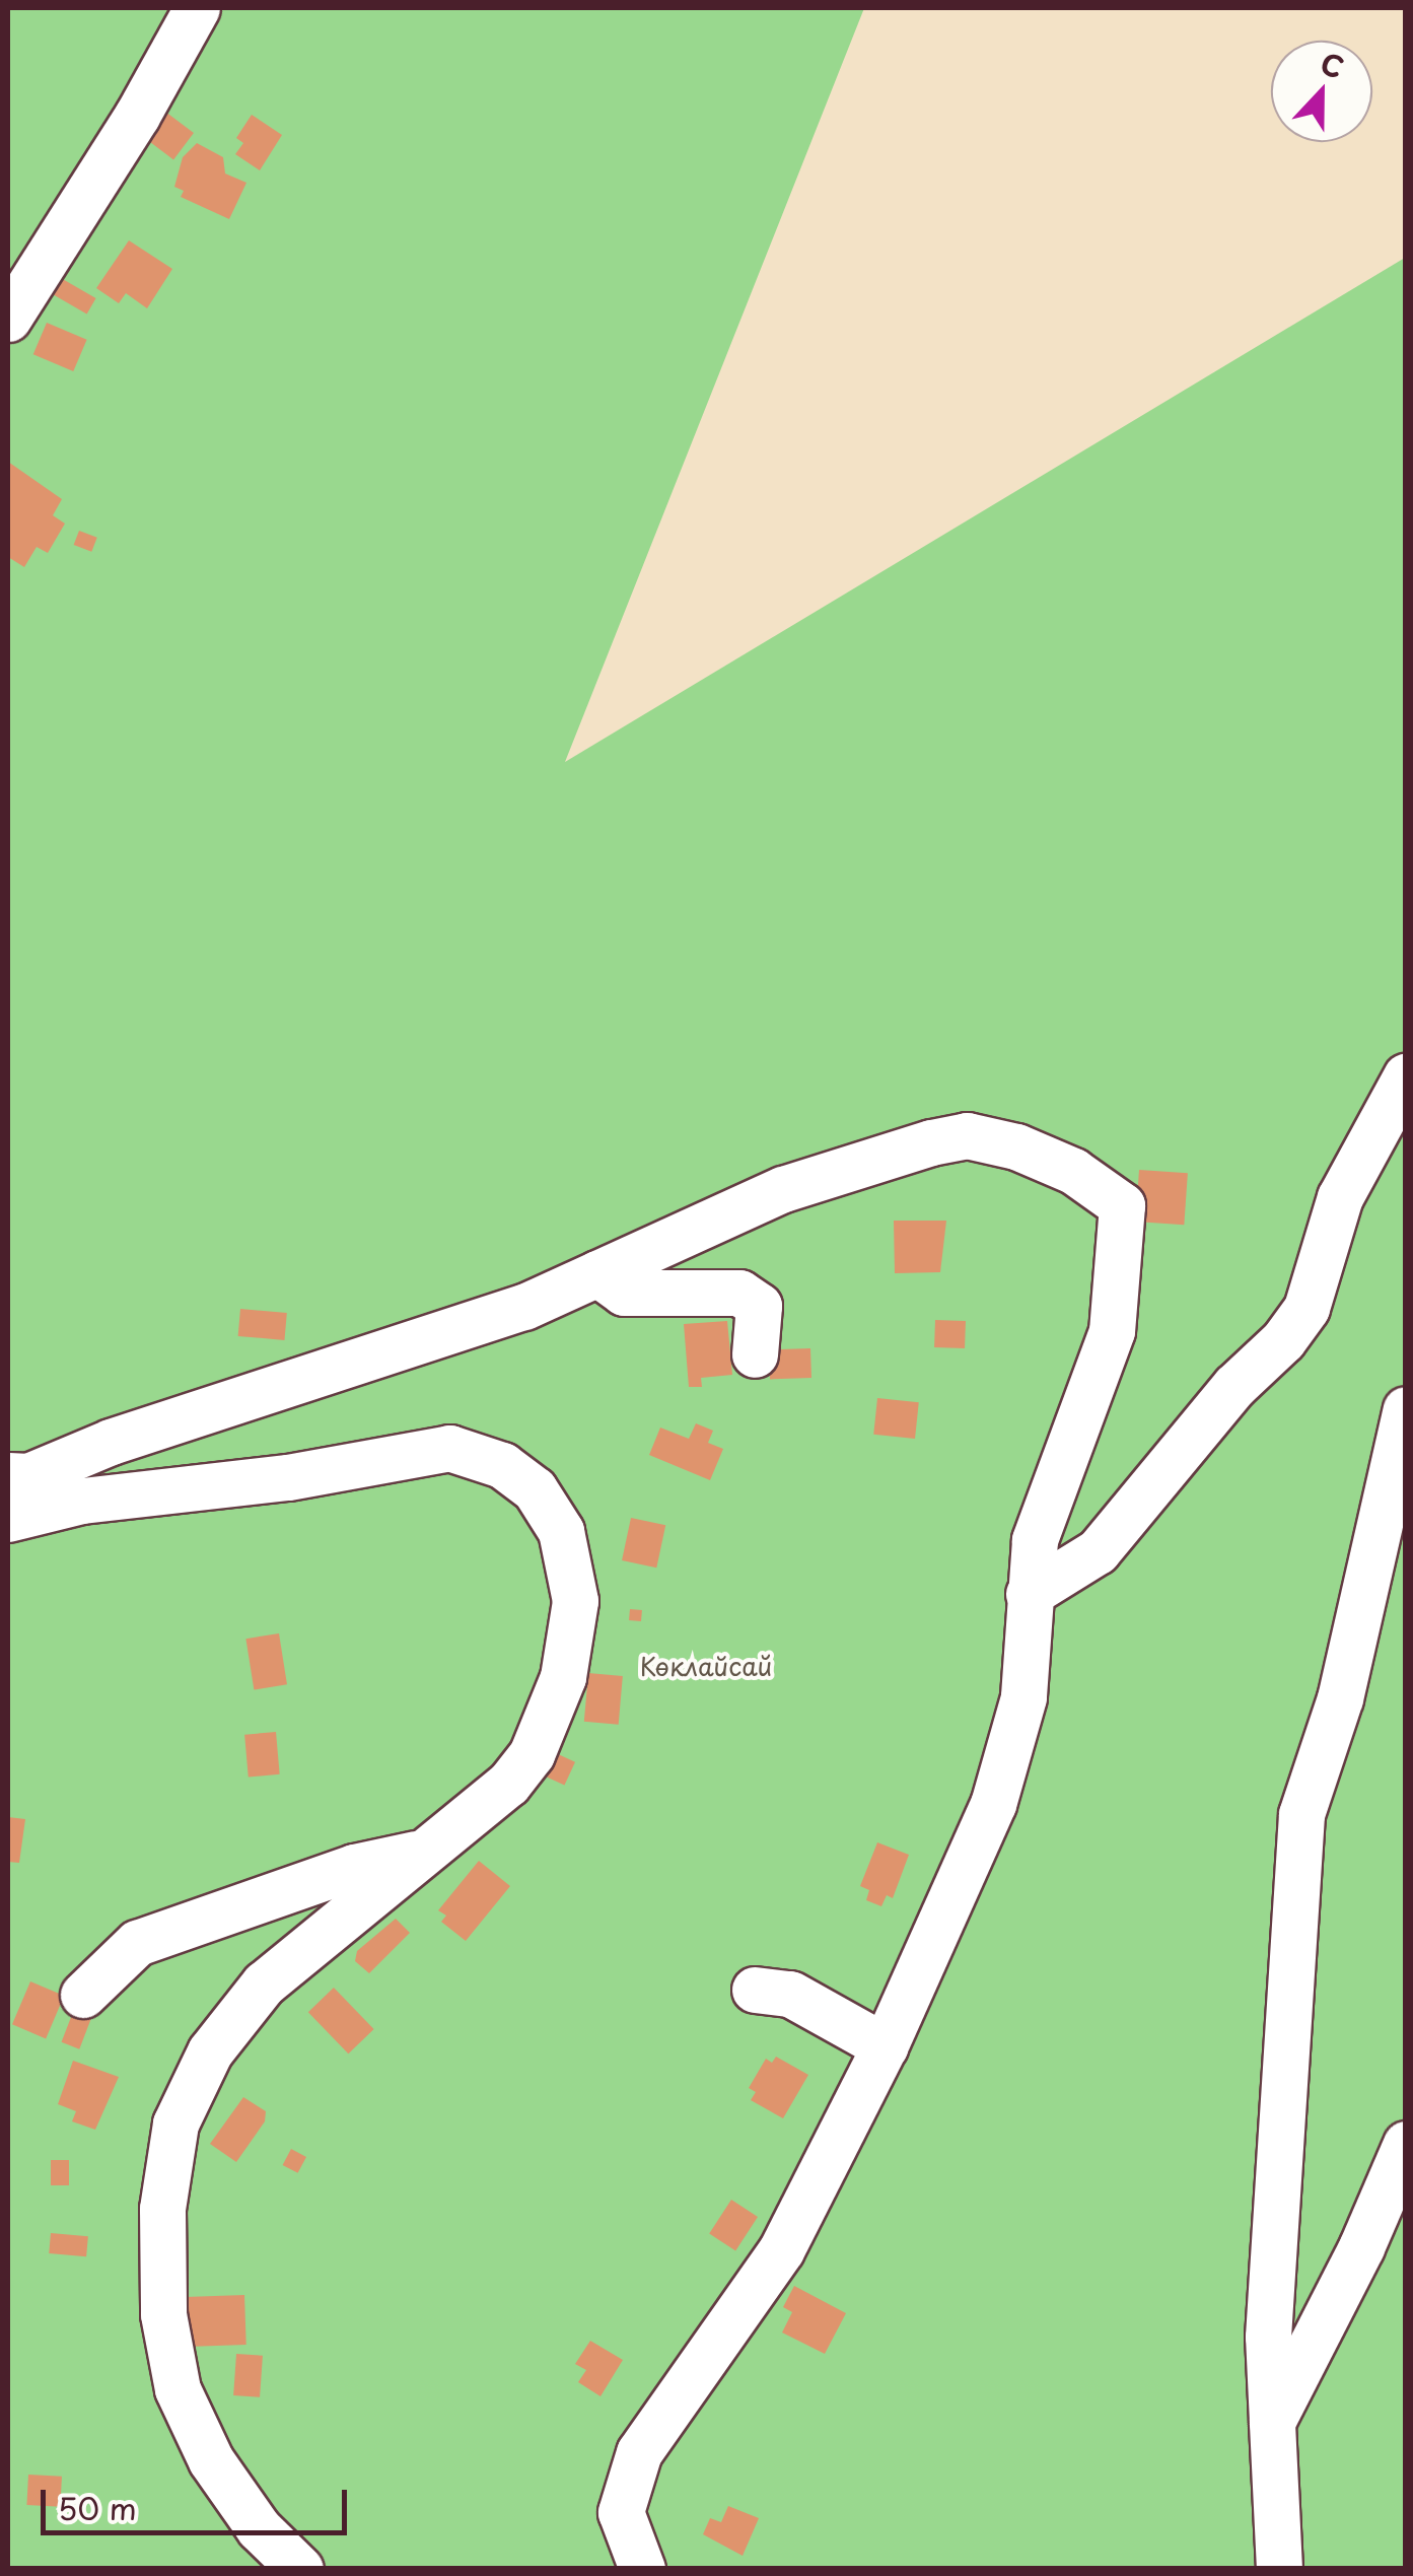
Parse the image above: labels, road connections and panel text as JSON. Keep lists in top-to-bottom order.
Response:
{
  "parks": ["Көклайсай"],
  "scale_bar": "50 m",
  "north": "top"
}
